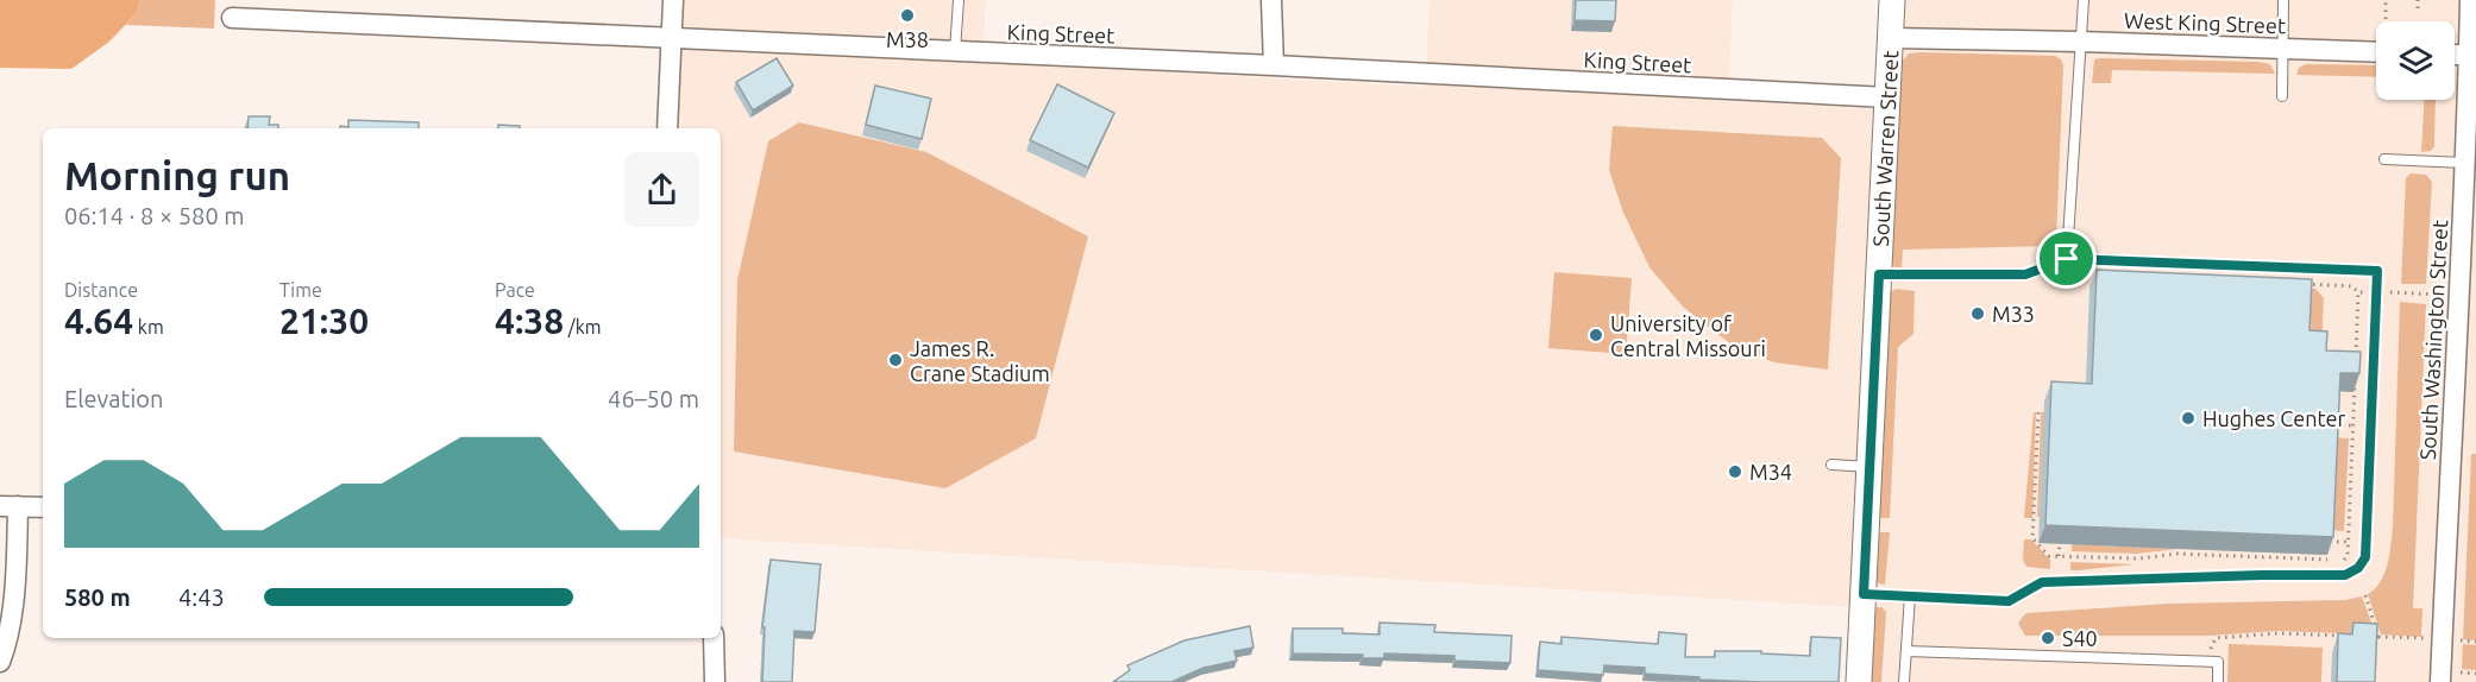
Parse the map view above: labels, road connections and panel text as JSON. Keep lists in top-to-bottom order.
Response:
{
  "streets": {
    "street": [
      "West King Street",
      "King Street",
      "South Warren Street",
      "South Washington Street"
    ]
  },
  "crossings": [
    ["West King Street", "South Warren Street"],
    ["King Street", "South Warren Street"]
  ],
  "places": [
    "M38",
    "M33",
    "University of Central Missouri",
    "James R. Crane Stadium",
    "Hughes Center",
    "M34",
    "S40"
  ],
  "page": {
    "heading": ["Morning run", "06:14 · 8 × 580 m"],
    "stats": [
      ["Distance", "4.64 km"],
      ["Time", "21:30"],
      ["Pace", "4:38 /km"]
    ],
    "chart": ["Elevation", "46–50 m"],
    "list": [
      {
        "name": "580 m",
        "note": "4:43"
      }
    ]
  }
}
